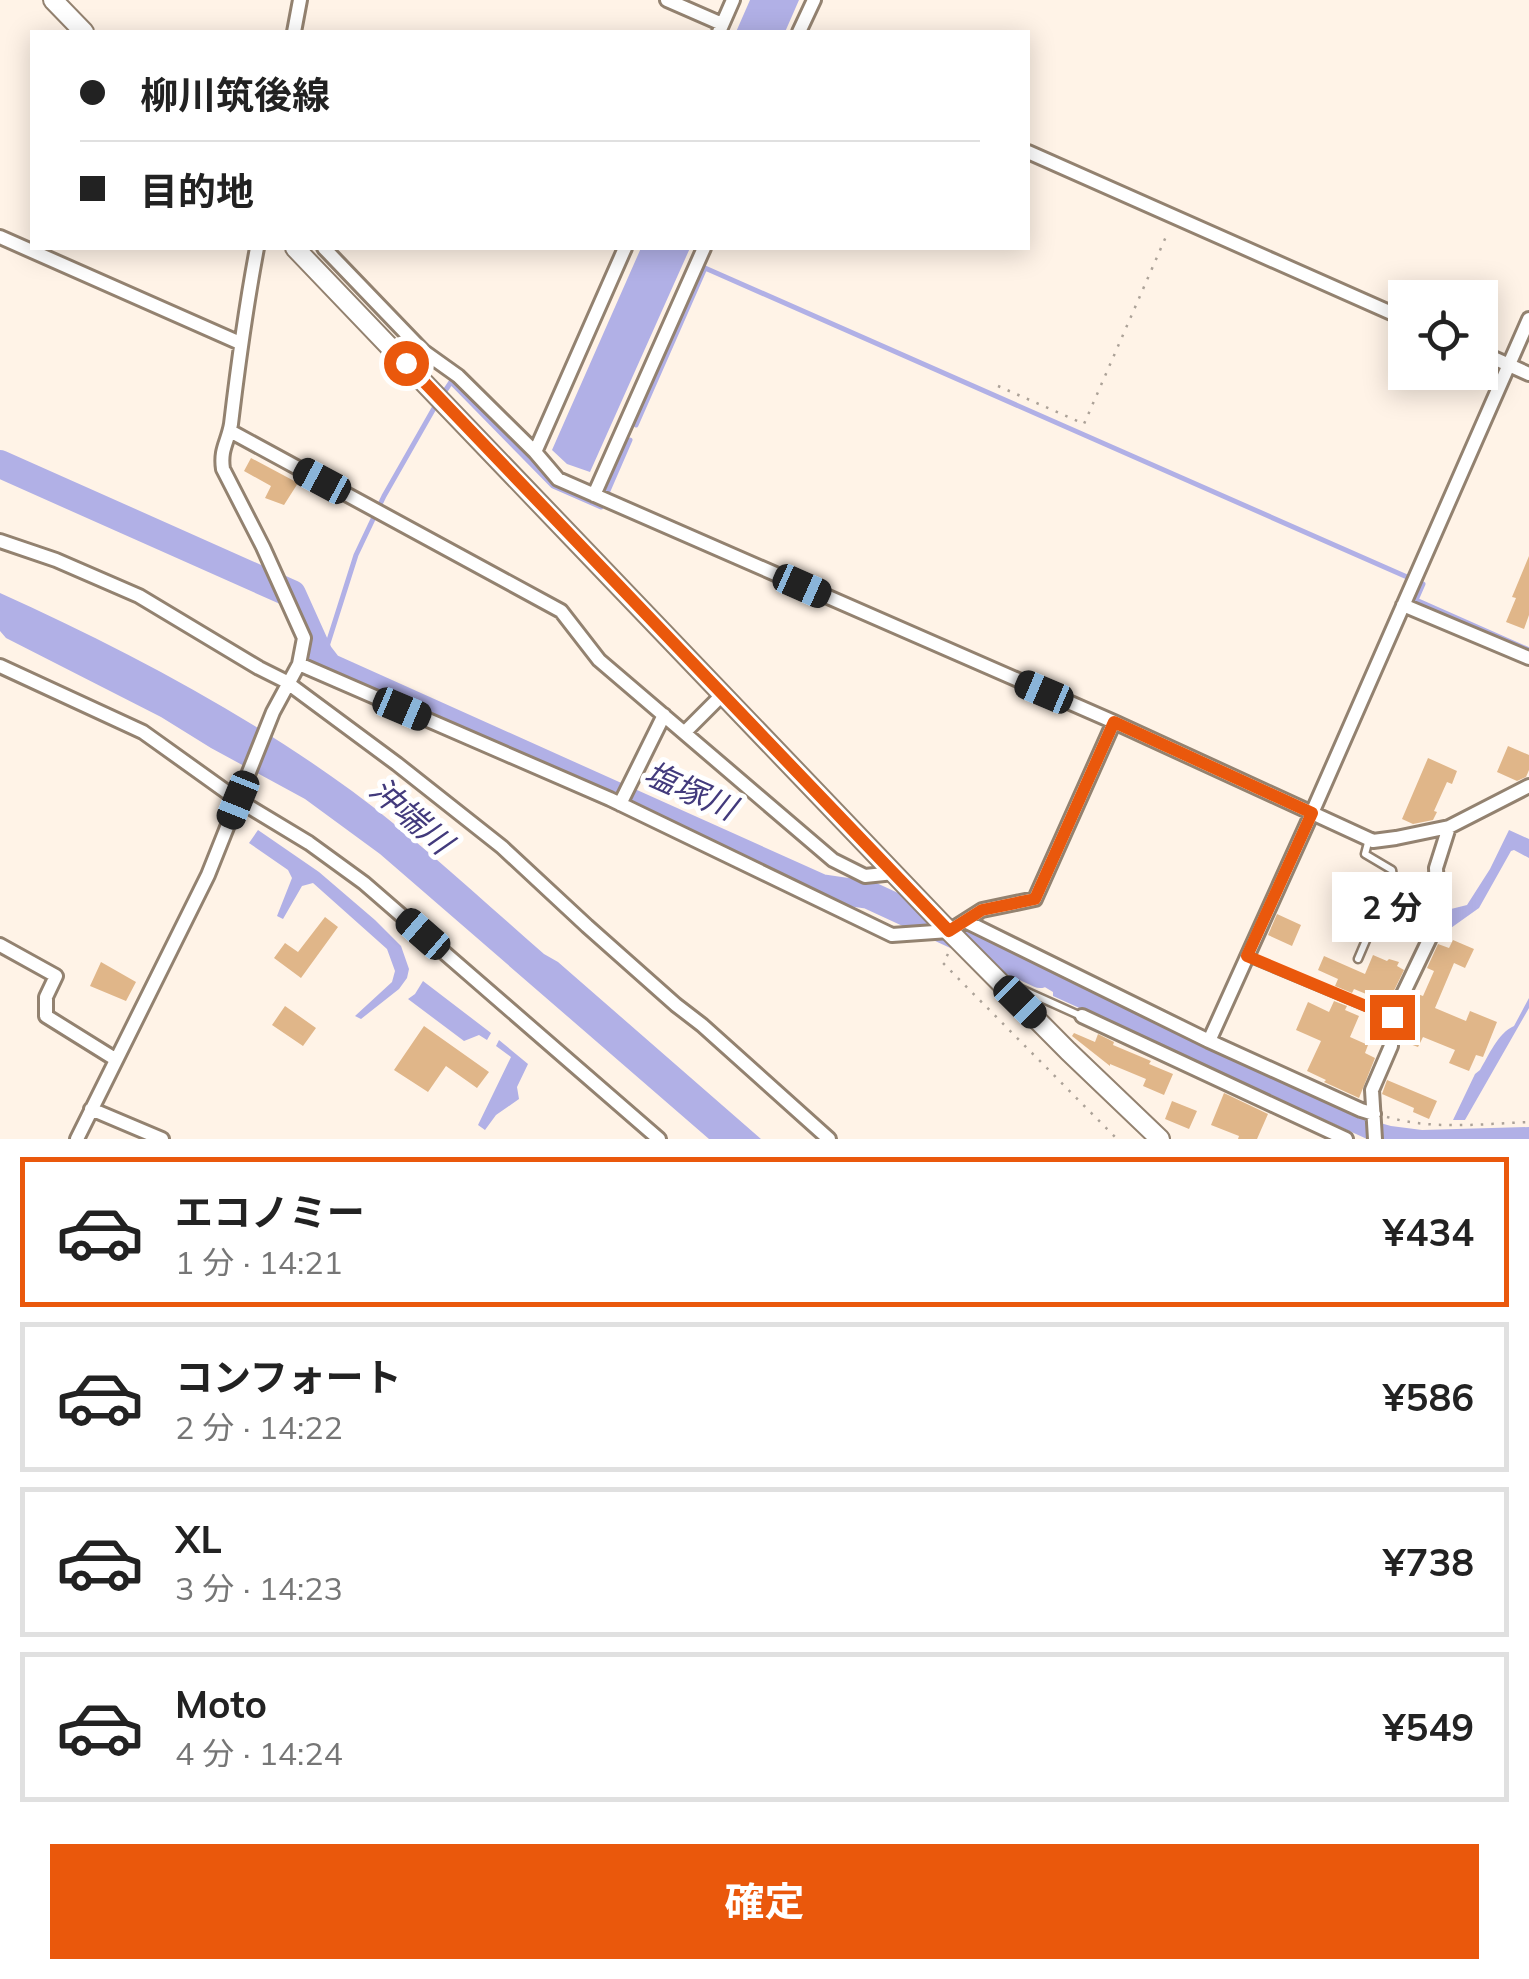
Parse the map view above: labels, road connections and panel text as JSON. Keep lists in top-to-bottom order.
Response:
{
  "water": ["塩塚川", "沖端川"],
  "page": {
    "banner": ["柳川筑後線", "目的地"],
    "bubble": "2 分",
    "list": [
      {
        "name": "エコノミー",
        "note": "1 分 · 14:21",
        "value": "¥434"
      },
      {
        "name": "コンフォート",
        "note": "2 分 · 14:22",
        "value": "¥586"
      },
      {
        "name": "XL",
        "note": "3 分 · 14:23",
        "value": "¥738"
      },
      {
        "name": "Moto",
        "note": "4 分 · 14:24",
        "value": "¥549"
      }
    ],
    "buttons": "確定"
  }
}
